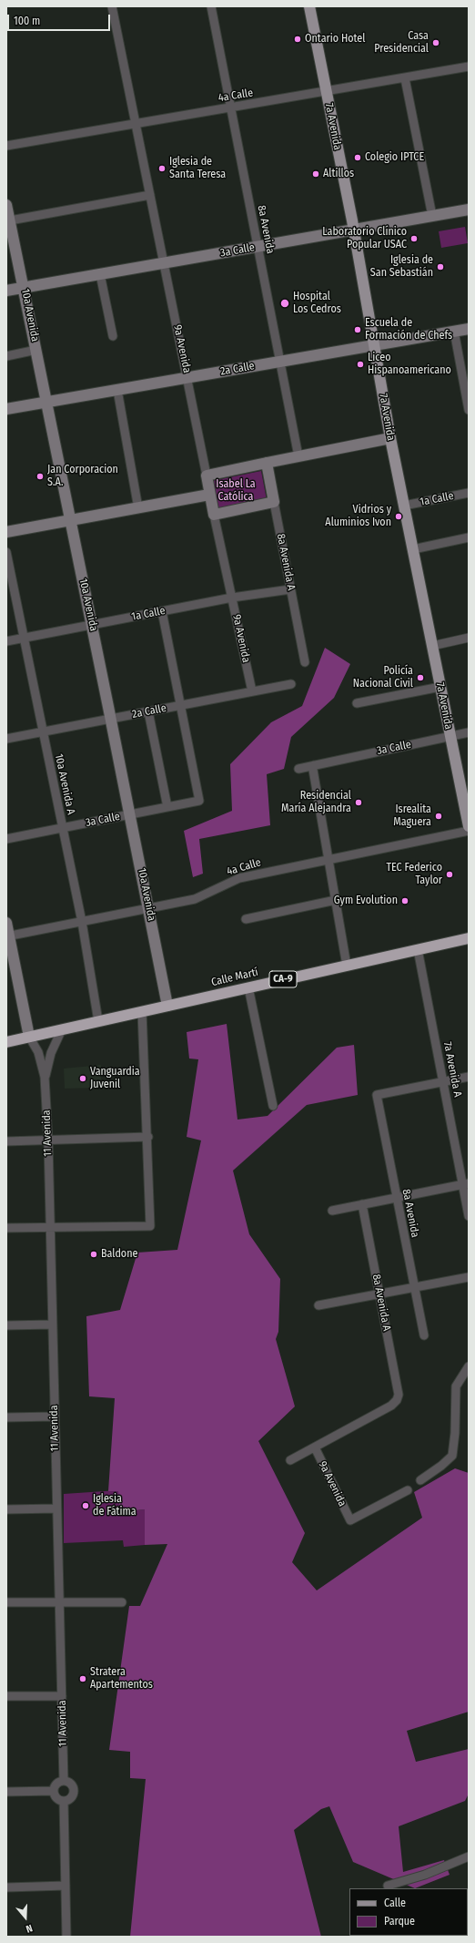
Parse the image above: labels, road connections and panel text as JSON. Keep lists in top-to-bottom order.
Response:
{
  "streets": {
    "highway": ["Calle Martí", "CA-9"],
    "main road": [
      "7a Avenida",
      "3a Calle",
      "10a Avenida",
      "9a Avenida",
      "2a Calle",
      "8a Avenida A",
      "11 Avenida"
    ],
    "street": [
      "4a Calle",
      "8a Avenida",
      "1a Calle",
      "10a Avenida A",
      "7a Avenida A"
    ]
  },
  "crossings": [
    ["4a Calle", "7a Avenida"],
    ["4a Calle", "8a Avenida"],
    ["4a Calle", "10a Avenida"],
    ["4a Calle", "9a Avenida"],
    ["4a Calle", "10a Avenida A"],
    ["4a Calle", "11 Avenida"],
    ["7a Avenida", "3a Calle"],
    ["7a Avenida", "2a Calle"],
    ["7a Avenida", "1a Calle"],
    ["8a Avenida", "3a Calle"],
    ["8a Avenida", "2a Calle"],
    ["8a Avenida", "7a Avenida A"],
    ["3a Calle", "10a Avenida"],
    ["3a Calle", "9a Avenida"],
    ["3a Calle", "2a Calle"],
    ["3a Calle", "10a Avenida A"],
    ["10a Avenida", "2a Calle"],
    ["10a Avenida", "1a Calle"],
    ["10a Avenida", "Calle Martí"],
    ["9a Avenida", "2a Calle"],
    ["9a Avenida", "1a Calle"],
    ["9a Avenida", "8a Avenida A"],
    ["2a Calle", "10a Avenida A"],
    ["1a Calle", "8a Avenida A"],
    ["1a Calle", "10a Avenida A"],
    ["10a Avenida A", "Calle Martí"],
    ["Calle Martí", "7a Avenida A"],
    ["Calle Martí", "11 Avenida"]
  ],
  "parks": ["Isabel La Católica"],
  "places": [
    "Ontario Hotel",
    "Casa Presidencial",
    "Colegio IPTCE",
    "Iglesia de Santa Teresa",
    "Altillos",
    "Laboratorio Clínico Popular USAC",
    "Iglesia de San Sebastián",
    "Hospital Los Cedros",
    "Escuela de Formación de Chefs",
    "Liceo Hispanoamericano",
    "Jan Corporacion S.A.",
    "Vidrios y Aluminios Ivon",
    "Policía Nacional Civil",
    "Residencial María Alejandra",
    "Isrealita Maguera",
    "TEC Federico Taylor",
    "Gym Evolution",
    "Vanguardia Juvenil",
    "Baldone",
    "Iglesia de Fátima",
    "Stratera Apartementos"
  ],
  "legend": ["Calle", "Parque"],
  "scale_bar": "100 m",
  "north": "bottom"
}
